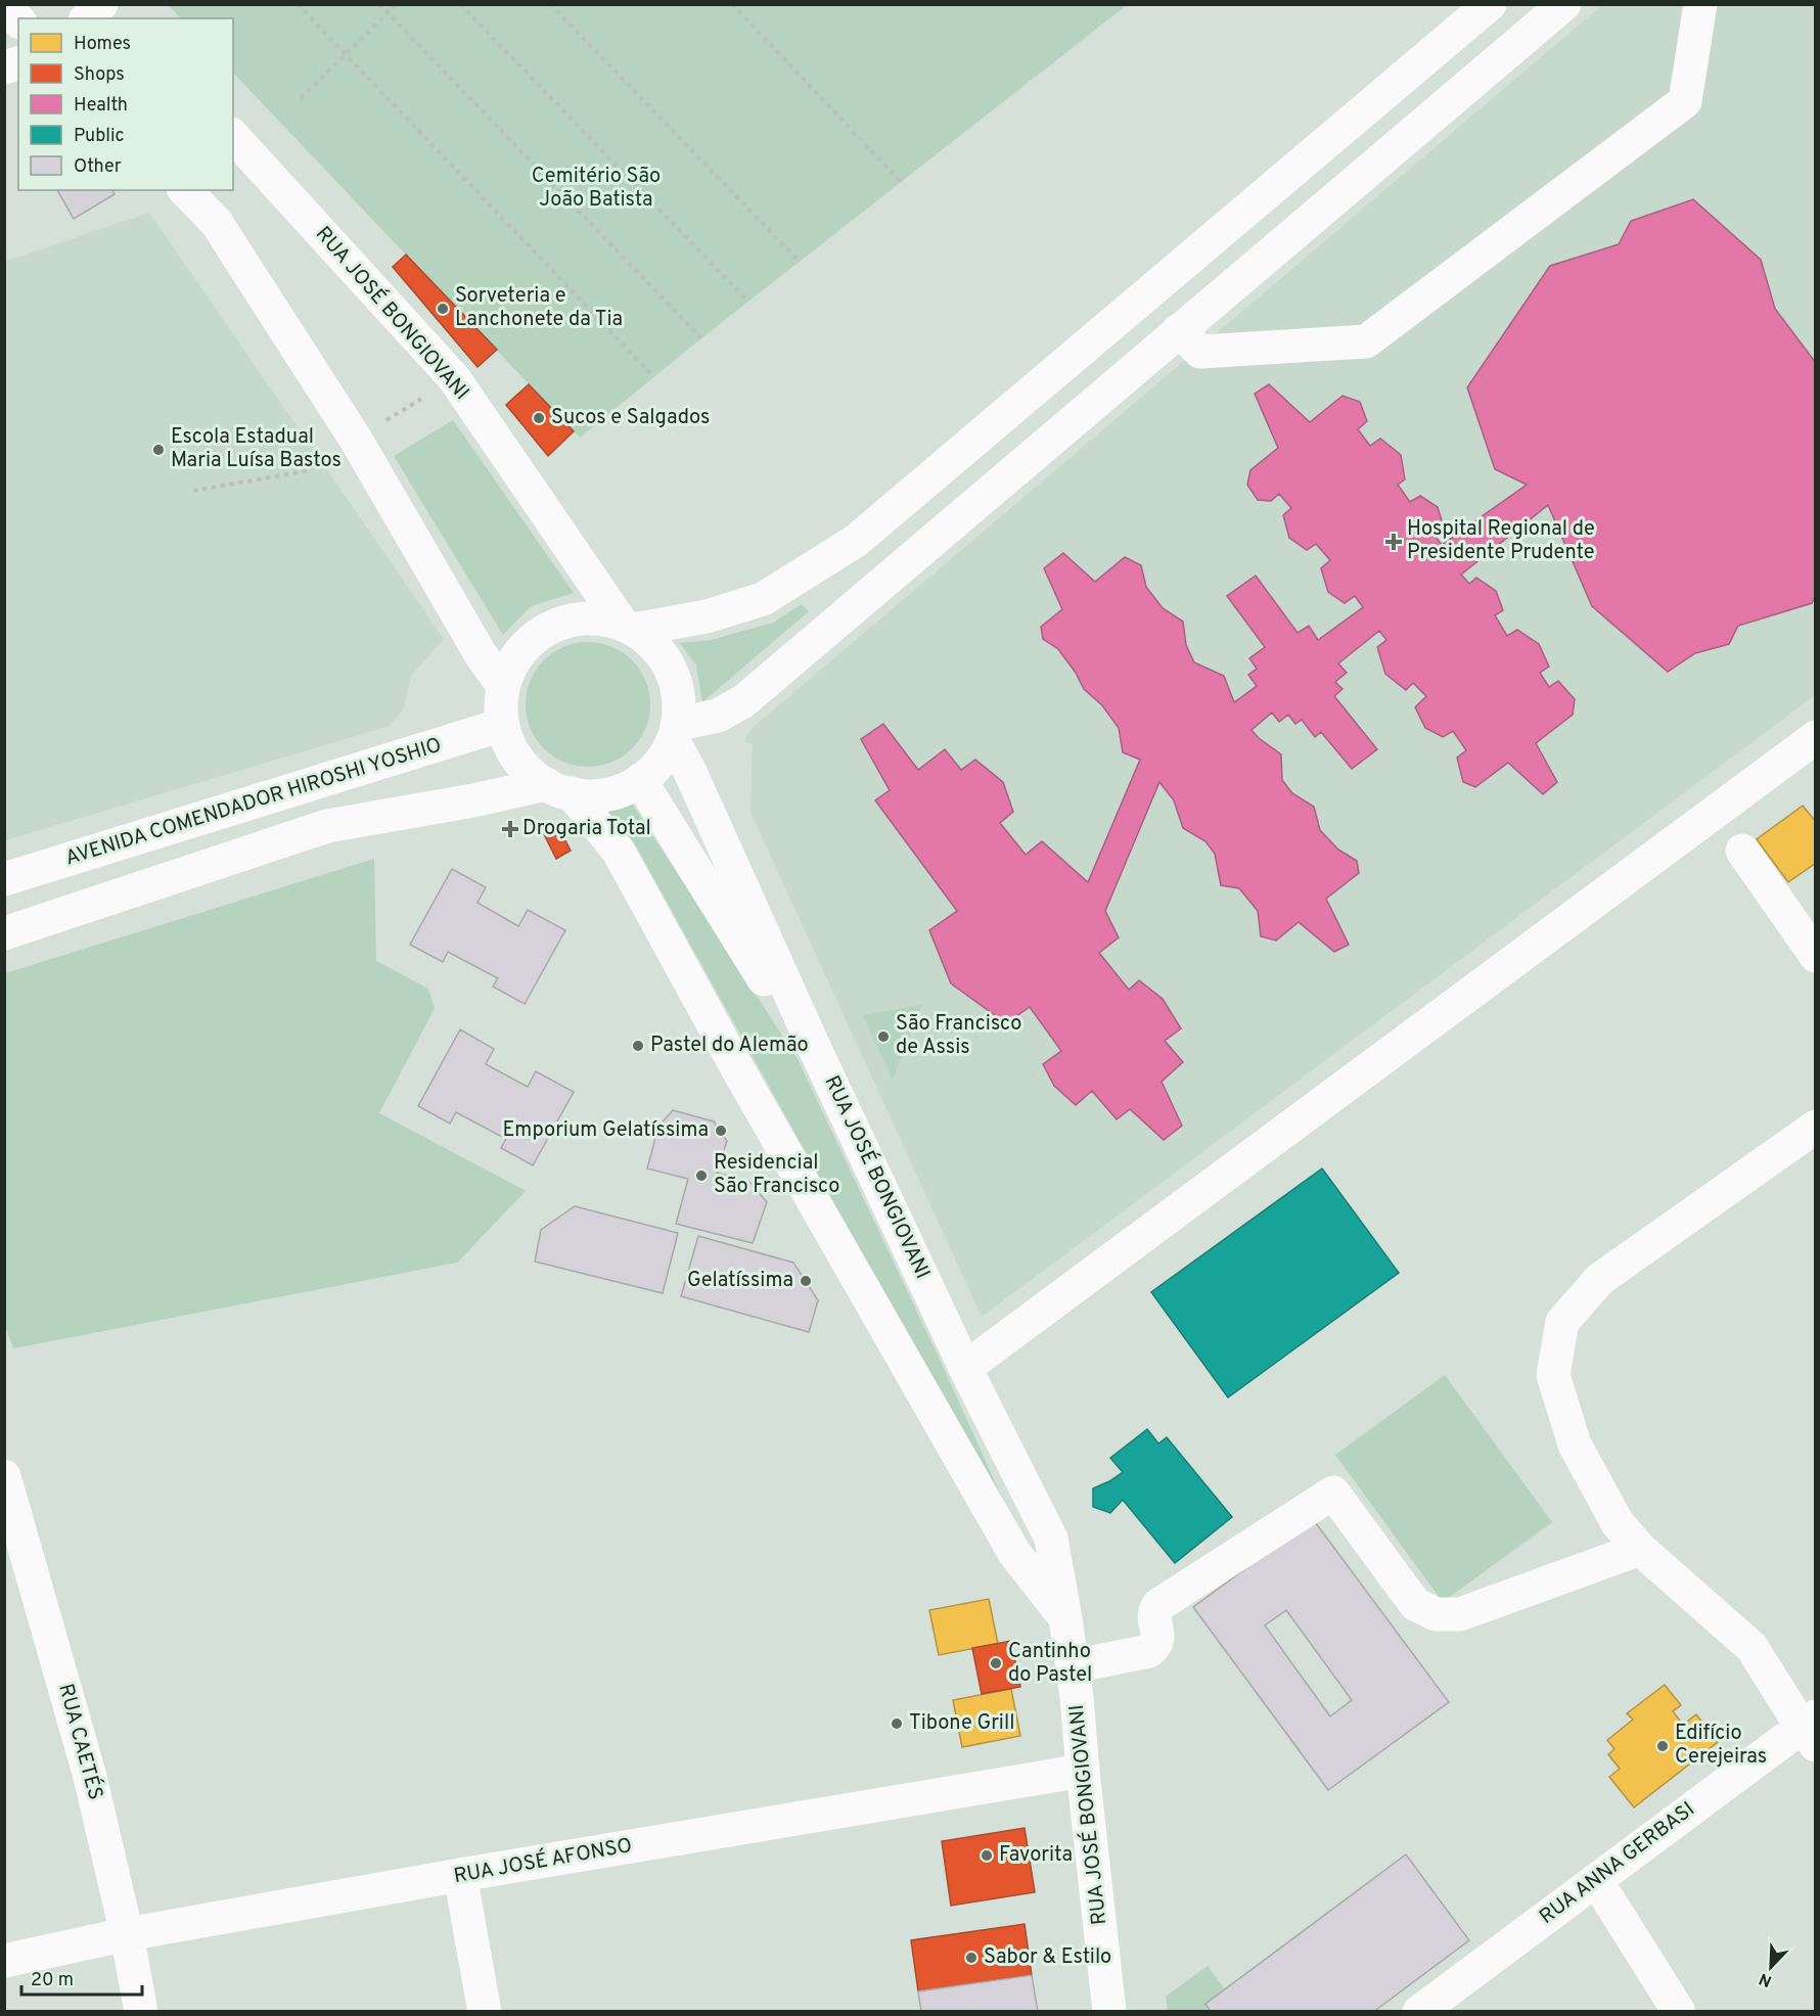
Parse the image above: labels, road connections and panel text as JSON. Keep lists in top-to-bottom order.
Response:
{
  "streets": {
    "street": [
      "RUA JOSÉ BONGIOVANI",
      "AVENIDA COMENDADOR HIROSHI YOSHIO",
      "RUA CAETÉS",
      "RUA JOSÉ AFONSO",
      "RUA ANNA GERBASI"
    ]
  },
  "crossings": [
    ["RUA JOSÉ BONGIOVANI", "AVENIDA COMENDADOR HIROSHI YOSHIO"],
    ["RUA JOSÉ BONGIOVANI", "RUA JOSÉ AFONSO"],
    ["RUA CAETÉS", "RUA JOSÉ AFONSO"]
  ],
  "parks": ["Cemitério São João Batista"],
  "places": {
    "other": [
      "Sorveteria e Lanchonete da Tia",
      "Sucos e Salgados",
      "Escola Estadual Maria Luísa Bastos",
      "São Francisco de Assis",
      "Pastel do Alemão",
      "Emporium Gelatíssima",
      "Residencial São Francisco",
      "Gelatíssima",
      "Cantinho do Pastel",
      "Tibone Grill",
      "Edifício Cerejeiras",
      "Favorita",
      "Sabor & Estilo"
    ],
    "health": ["Hospital Regional de Presidente Prudente", "Drogaria Total"]
  },
  "legend": [
    "Homes",
    "Shops",
    "Health",
    "Public",
    "Other"
  ],
  "scale_bar": "20 m",
  "north": "bottom left"
}
